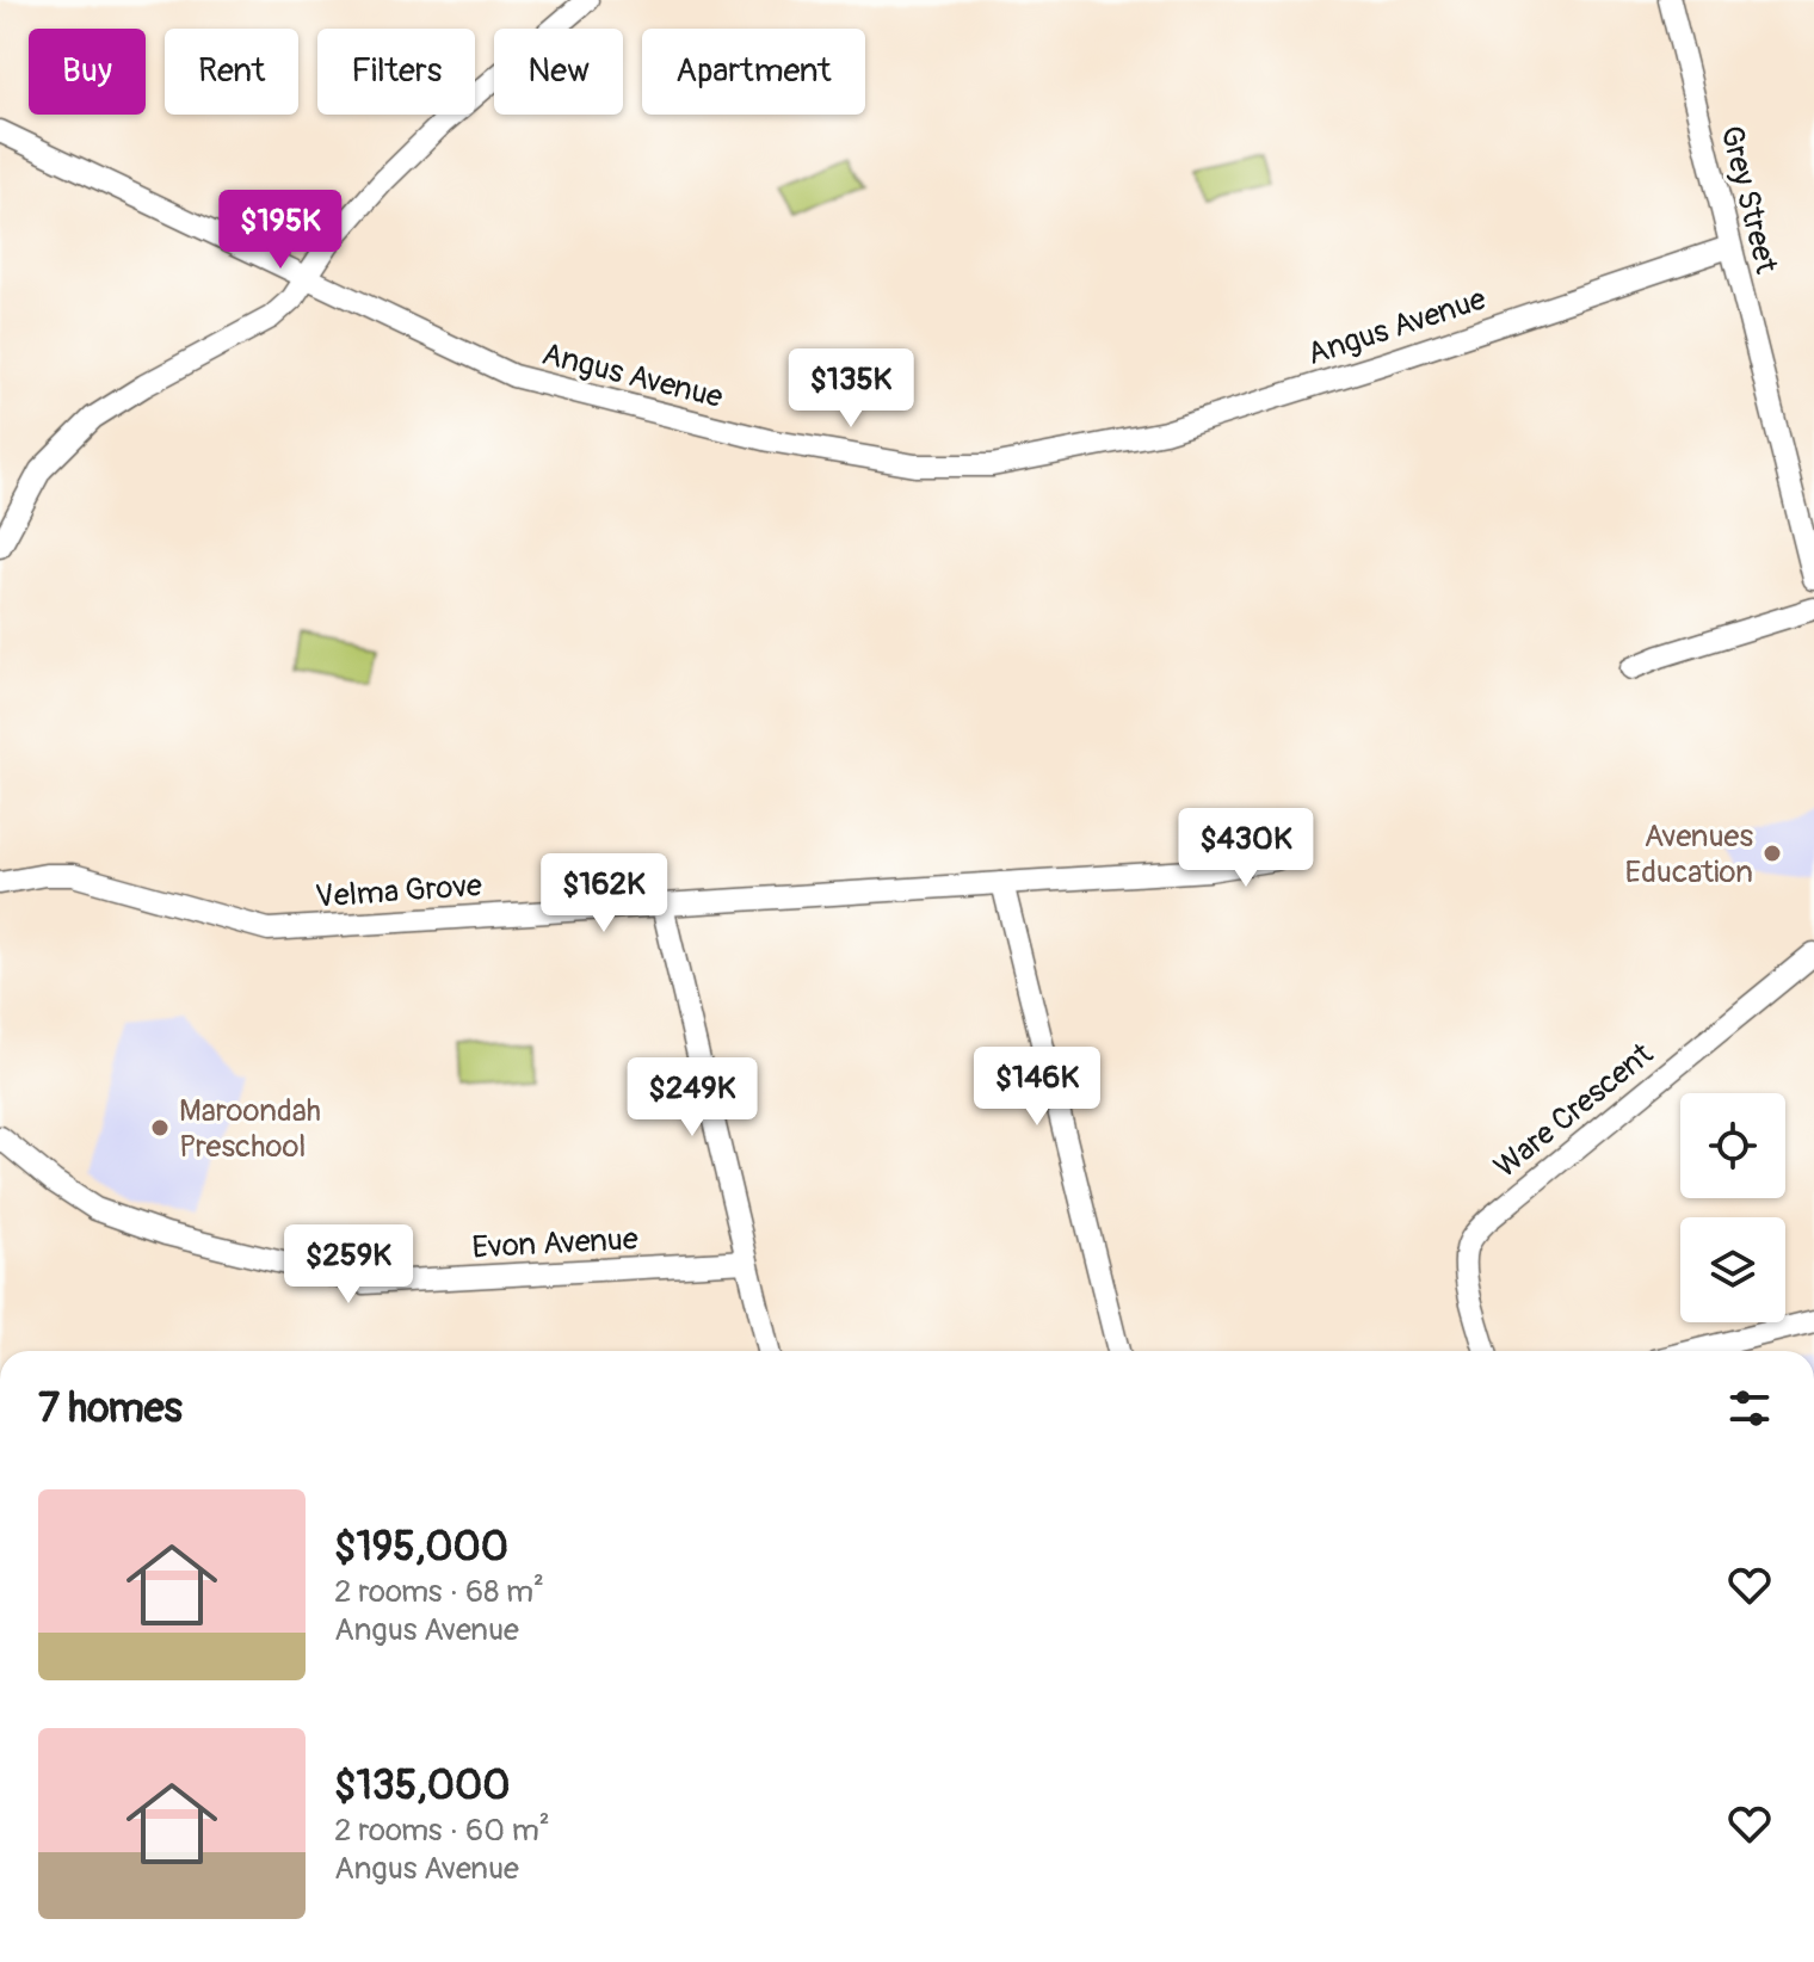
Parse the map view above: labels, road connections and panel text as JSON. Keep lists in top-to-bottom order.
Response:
{
  "streets": {
    "street": [
      "Grey Street",
      "Angus Avenue",
      "Velma Grove",
      "Ware Crescent",
      "Evon Avenue"
    ]
  },
  "crossings": [
    ["Grey Street", "Angus Avenue"]
  ],
  "places": ["Avenues Education", "Maroondah Preschool"],
  "page": {
    "chip": [
      "Buy",
      "Rent",
      "Filters",
      "New",
      "Apartment"
    ],
    "price": [
      "$195K",
      "$135K",
      "$430K",
      "$162K",
      "$146K",
      "$249K",
      "$259K"
    ],
    "heading": "7 homes",
    "list": [
      {
        "name": "$195,000",
        "note": "2 rooms · 68 m² · Angus Avenue"
      },
      {
        "name": "$135,000",
        "note": "2 rooms · 60 m² · Angus Avenue"
      }
    ]
  }
}
